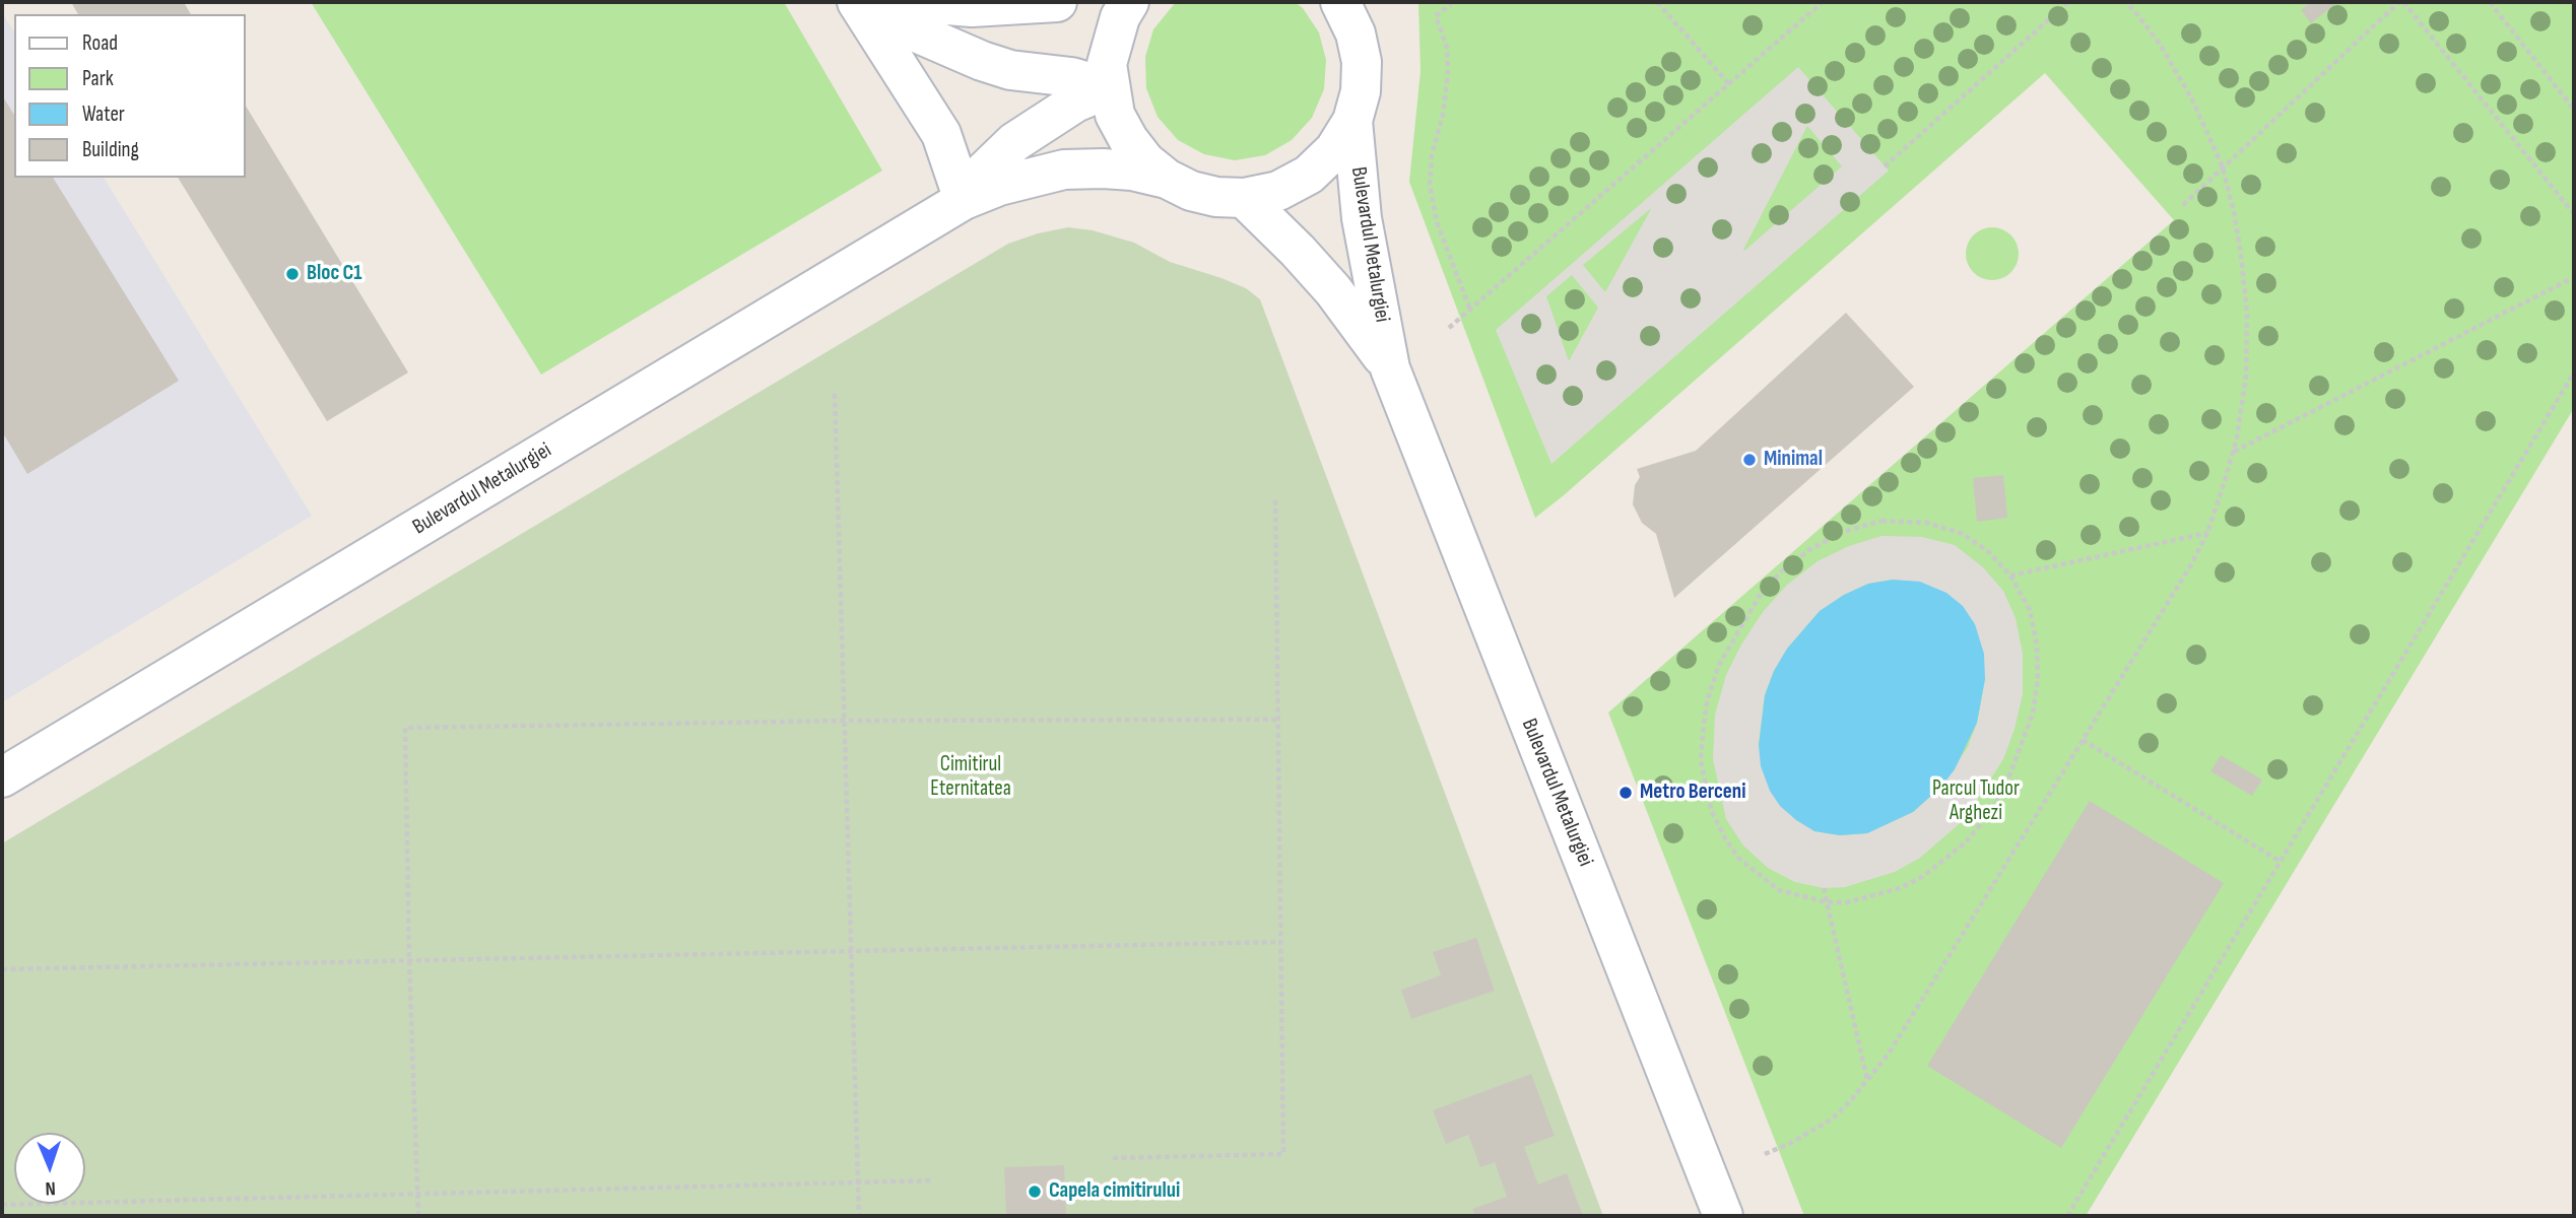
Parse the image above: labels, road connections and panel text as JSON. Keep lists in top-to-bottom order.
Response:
{
  "streets": {
    "main road": ["Bulevardul Metalurgiei"]
  },
  "parks": ["Cimitirul Eternitatea", "Parcul Tudor Arghezi"],
  "places": [
    "Bloc C1",
    "Minimal",
    "Metro Berceni",
    "Capela cimitirului"
  ],
  "legend": [
    "Road",
    "Park",
    "Water",
    "Building"
  ],
  "north": "bottom"
}
